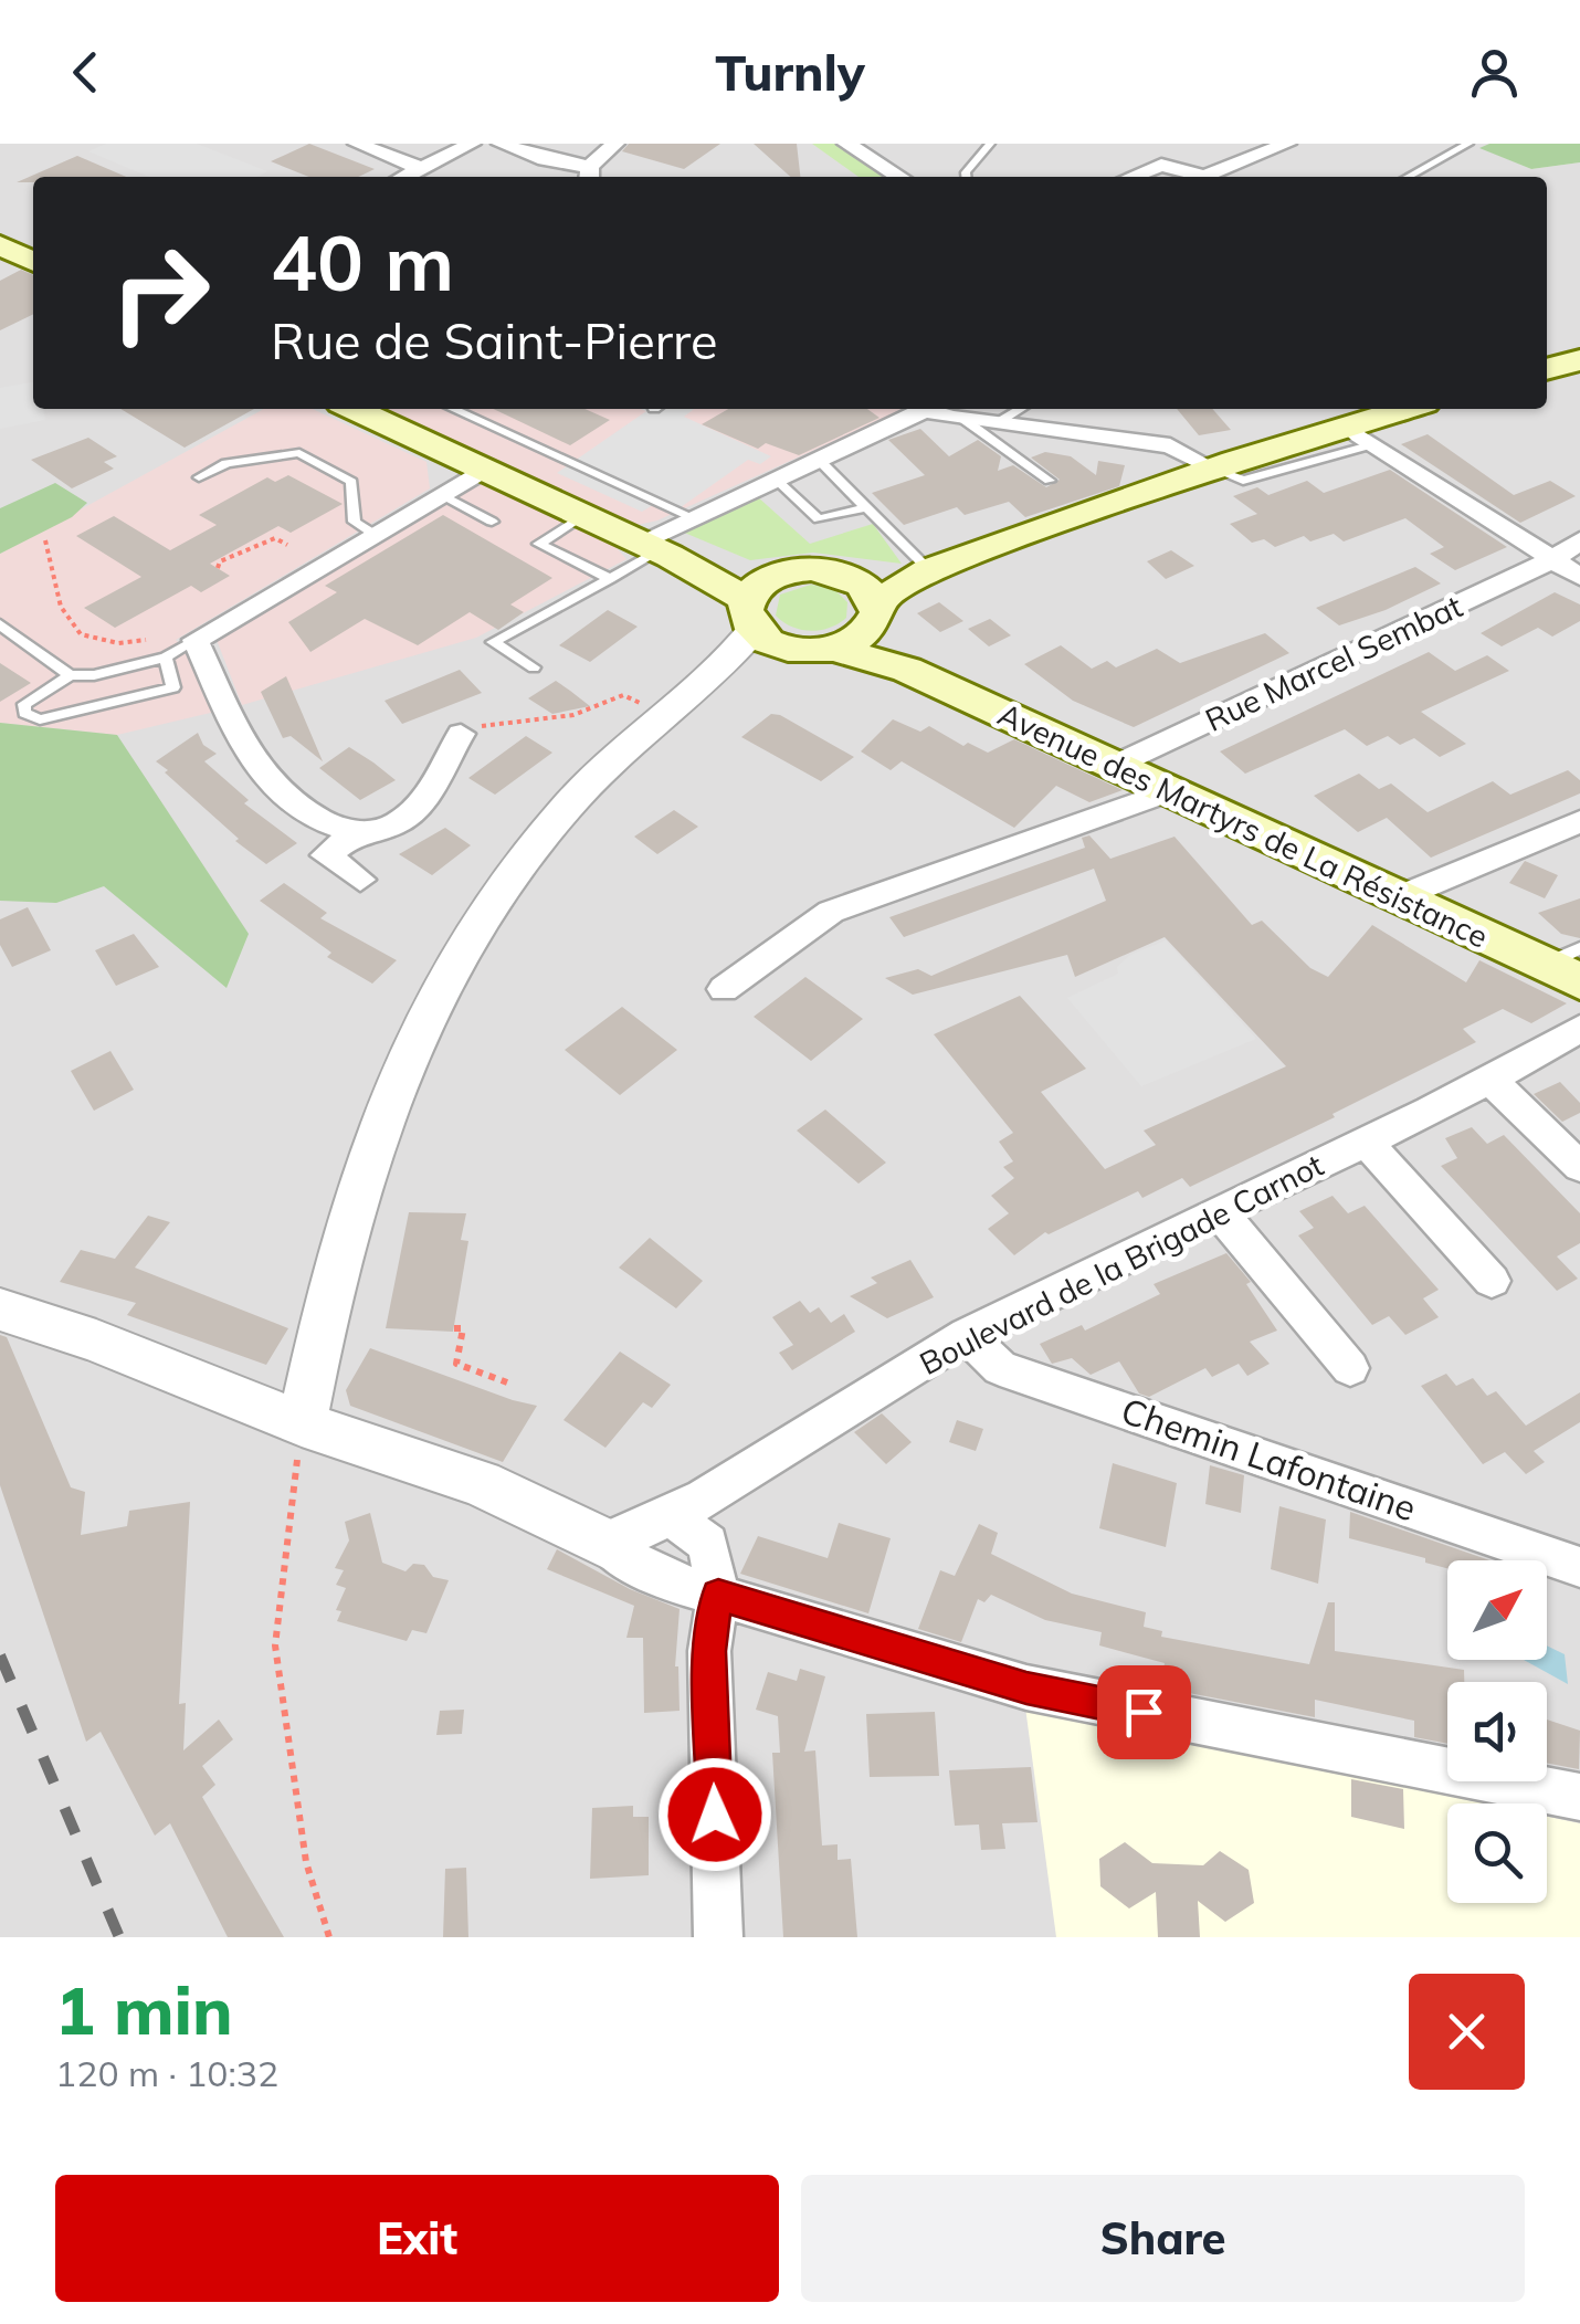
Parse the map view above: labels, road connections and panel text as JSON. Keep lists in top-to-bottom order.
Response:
{
  "streets": {
    "main road": ["Avenue des Martyrs de La Résistance"],
    "street": ["Rue Marcel Sembat", "Boulevard de la Brigade Carnot", "Chemin Lafontaine"]
  },
  "crossings": [
    ["Rue Marcel Sembat", "Avenue des Martyrs de La Résistance"],
    ["Boulevard de la Brigade Carnot", "Chemin Lafontaine"]
  ],
  "north": "top right",
  "page": {
    "header": "Turnly",
    "turn": ["40 m", "Rue de Saint-Pierre"],
    "heading": ["1 min", "120 m · 10:32"],
    "buttons": ["Exit", "Share"]
  }
}
